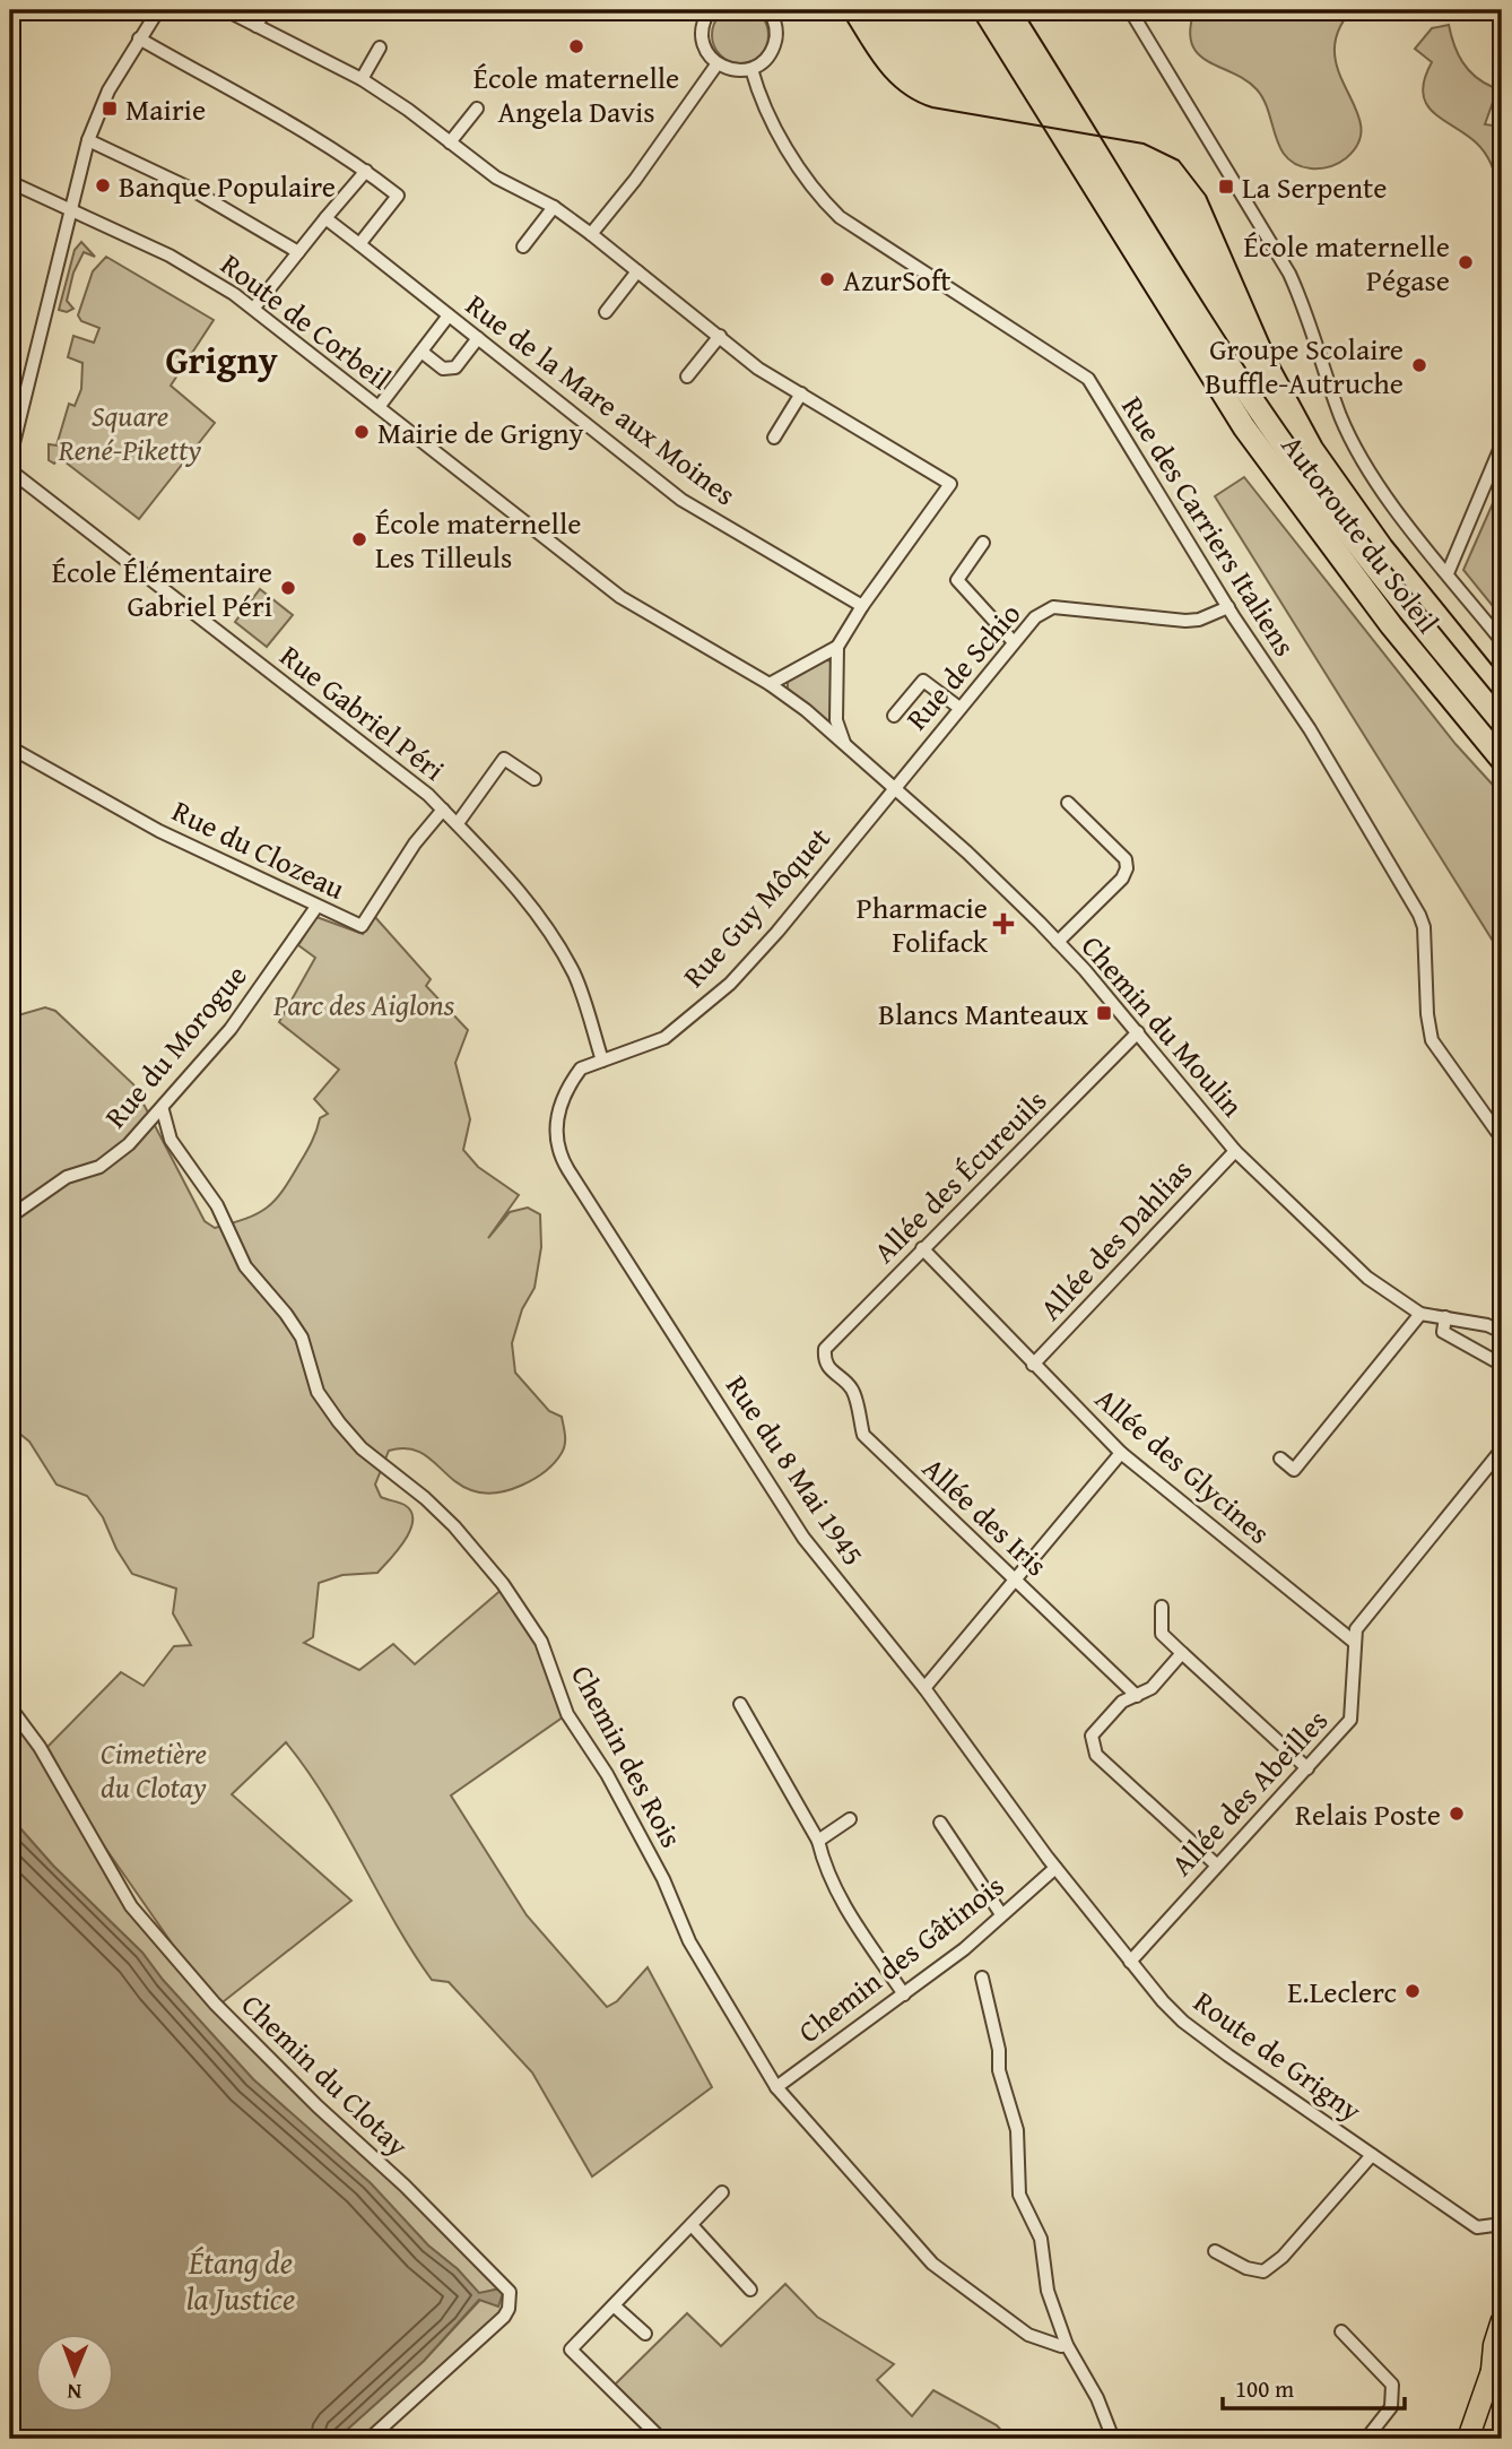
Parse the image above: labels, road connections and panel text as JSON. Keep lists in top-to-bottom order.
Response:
{
  "streets": {
    "highway": ["Autoroute du Soleil"],
    "street": [
      "Route de Corbeil",
      "Rue de la Mare aux Moines",
      "Rue des Carriers Italiens",
      "Rue de Schio",
      "Rue Gabriel Péri",
      "Rue du Clozeau",
      "Rue Guy Môquet",
      "Chemin du Moulin",
      "Rue du Morogue",
      "Allée des Écureuils",
      "Allée des Dahlias",
      "Allée des Glycines",
      "Rue du 8 Mai 1945",
      "Allée des Iris",
      "Chemin des Rois",
      "Allée des Abeilles",
      "Chemin des Gâtinois",
      "Route de Grigny",
      "Chemin du Clotay"
    ]
  },
  "crossings": [
    ["Route de Corbeil", "Rue de Schio"],
    ["Route de Corbeil", "Rue Guy Môquet"],
    ["Route de Corbeil", "Chemin du Moulin"],
    ["Rue des Carriers Italiens", "Rue de Schio"],
    ["Rue de Schio", "Rue Guy Môquet"],
    ["Rue de Schio", "Chemin du Moulin"],
    ["Rue Gabriel Péri", "Rue du Clozeau"],
    ["Rue Gabriel Péri", "Rue Guy Môquet"],
    ["Rue Gabriel Péri", "Rue du 8 Mai 1945"],
    ["Rue du Clozeau", "Rue du Morogue"],
    ["Rue Guy Môquet", "Chemin du Moulin"],
    ["Rue Guy Môquet", "Rue du 8 Mai 1945"],
    ["Chemin du Moulin", "Allée des Écureuils"],
    ["Chemin du Moulin", "Allée des Dahlias"],
    ["Rue du Morogue", "Chemin des Rois"],
    ["Allée des Écureuils", "Allée des Glycines"],
    ["Allée des Écureuils", "Allée des Iris"],
    ["Allée des Dahlias", "Allée des Glycines"],
    ["Allée des Glycines", "Allée des Abeilles"],
    ["Rue du 8 Mai 1945", "Chemin des Gâtinois"],
    ["Rue du 8 Mai 1945", "Route de Grigny"],
    ["Chemin des Rois", "Chemin des Gâtinois"],
    ["Allée des Abeilles", "Route de Grigny"]
  ],
  "districts": ["Grigny"],
  "water": ["Étang de la Justice"],
  "parks": ["Square René-Piketty", "Parc des Aiglons", "Cimetière du Clotay"],
  "places": {
    "other": [
      "École maternelle Angela Davis",
      "Banque Populaire",
      "École maternelle Pégase",
      "AzurSoft",
      "Groupe Scolaire Buffle-Autruche",
      "Mairie de Grigny",
      "École maternelle Les Tilleuls",
      "École Élémentaire Gabriel Péri",
      "Relais Poste",
      "E.Leclerc"
    ],
    "transit": ["Mairie", "La Serpente", "Blancs Manteaux"],
    "health": ["Pharmacie Folifack"]
  },
  "scale_bar": "100 m",
  "north": "bottom"
}
